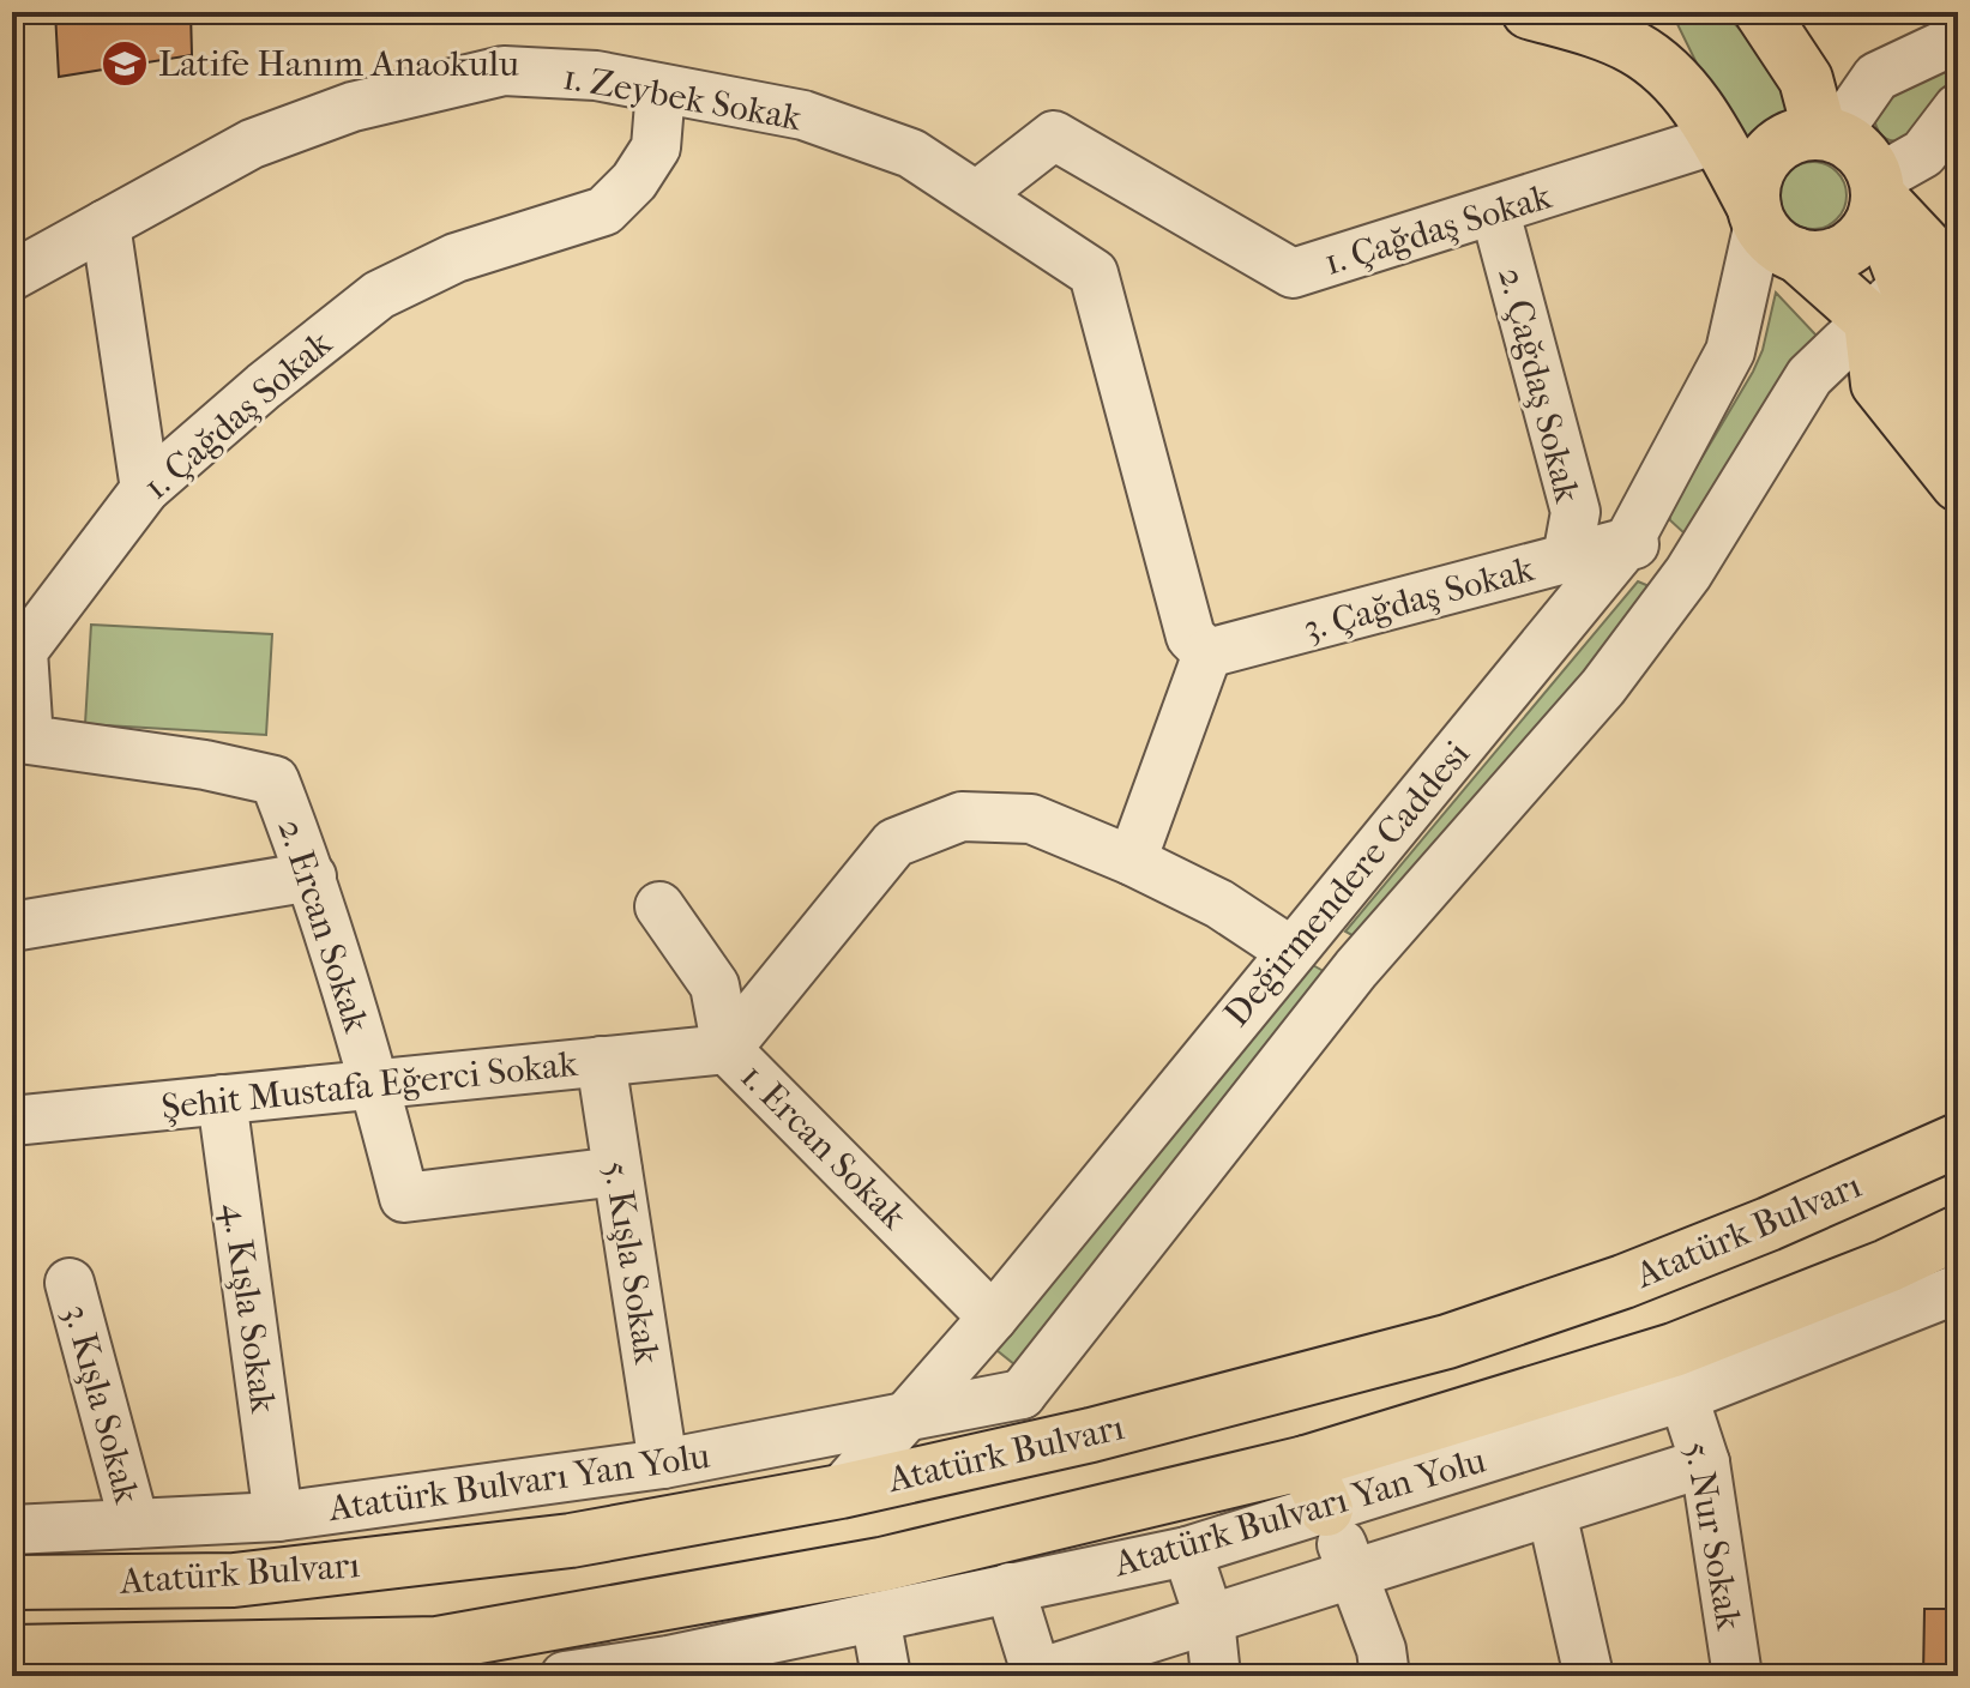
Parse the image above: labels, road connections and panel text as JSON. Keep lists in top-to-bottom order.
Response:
{
  "streets": {
    "main road": ["Atatürk Bulvarı"],
    "street": [
      "1. Zeybek Sokak",
      "1. Çağdaş Sokak",
      "2. Çağdaş Sokak",
      "3. Çağdaş Sokak",
      "Değirmendere Caddesi",
      "2. Ercan Sokak",
      "Şehit Mustafa Eğerci Sokak",
      "1. Ercan Sokak",
      "5. Kışla Sokak",
      "4. Kışla Sokak",
      "3. Kışla Sokak",
      "Atatürk Bulvarı Yan Yolu",
      "5. Nur Sokak"
    ]
  },
  "crossings": [
    ["1. Zeybek Sokak", "1. Çağdaş Sokak"],
    ["1. Zeybek Sokak", "3. Çağdaş Sokak"],
    ["1. Çağdaş Sokak", "2. Çağdaş Sokak"],
    ["1. Çağdaş Sokak", "2. Ercan Sokak"],
    ["2. Çağdaş Sokak", "3. Çağdaş Sokak"],
    ["3. Çağdaş Sokak", "Değirmendere Caddesi"],
    ["Değirmendere Caddesi", "1. Ercan Sokak"],
    ["Değirmendere Caddesi", "Atatürk Bulvarı"],
    ["Değirmendere Caddesi", "Atatürk Bulvarı Yan Yolu"],
    ["2. Ercan Sokak", "Şehit Mustafa Eğerci Sokak"],
    ["2. Ercan Sokak", "5. Kışla Sokak"],
    ["Şehit Mustafa Eğerci Sokak", "1. Ercan Sokak"],
    ["Şehit Mustafa Eğerci Sokak", "5. Kışla Sokak"],
    ["Şehit Mustafa Eğerci Sokak", "4. Kışla Sokak"],
    ["5. Kışla Sokak", "Atatürk Bulvarı Yan Yolu"],
    ["4. Kışla Sokak", "Atatürk Bulvarı Yan Yolu"],
    ["3. Kışla Sokak", "Atatürk Bulvarı Yan Yolu"],
    ["Atatürk Bulvarı Yan Yolu", "5. Nur Sokak"]
  ],
  "places": {
    "school or university": ["Latife Hanım Anaokulu"]
  }
}
